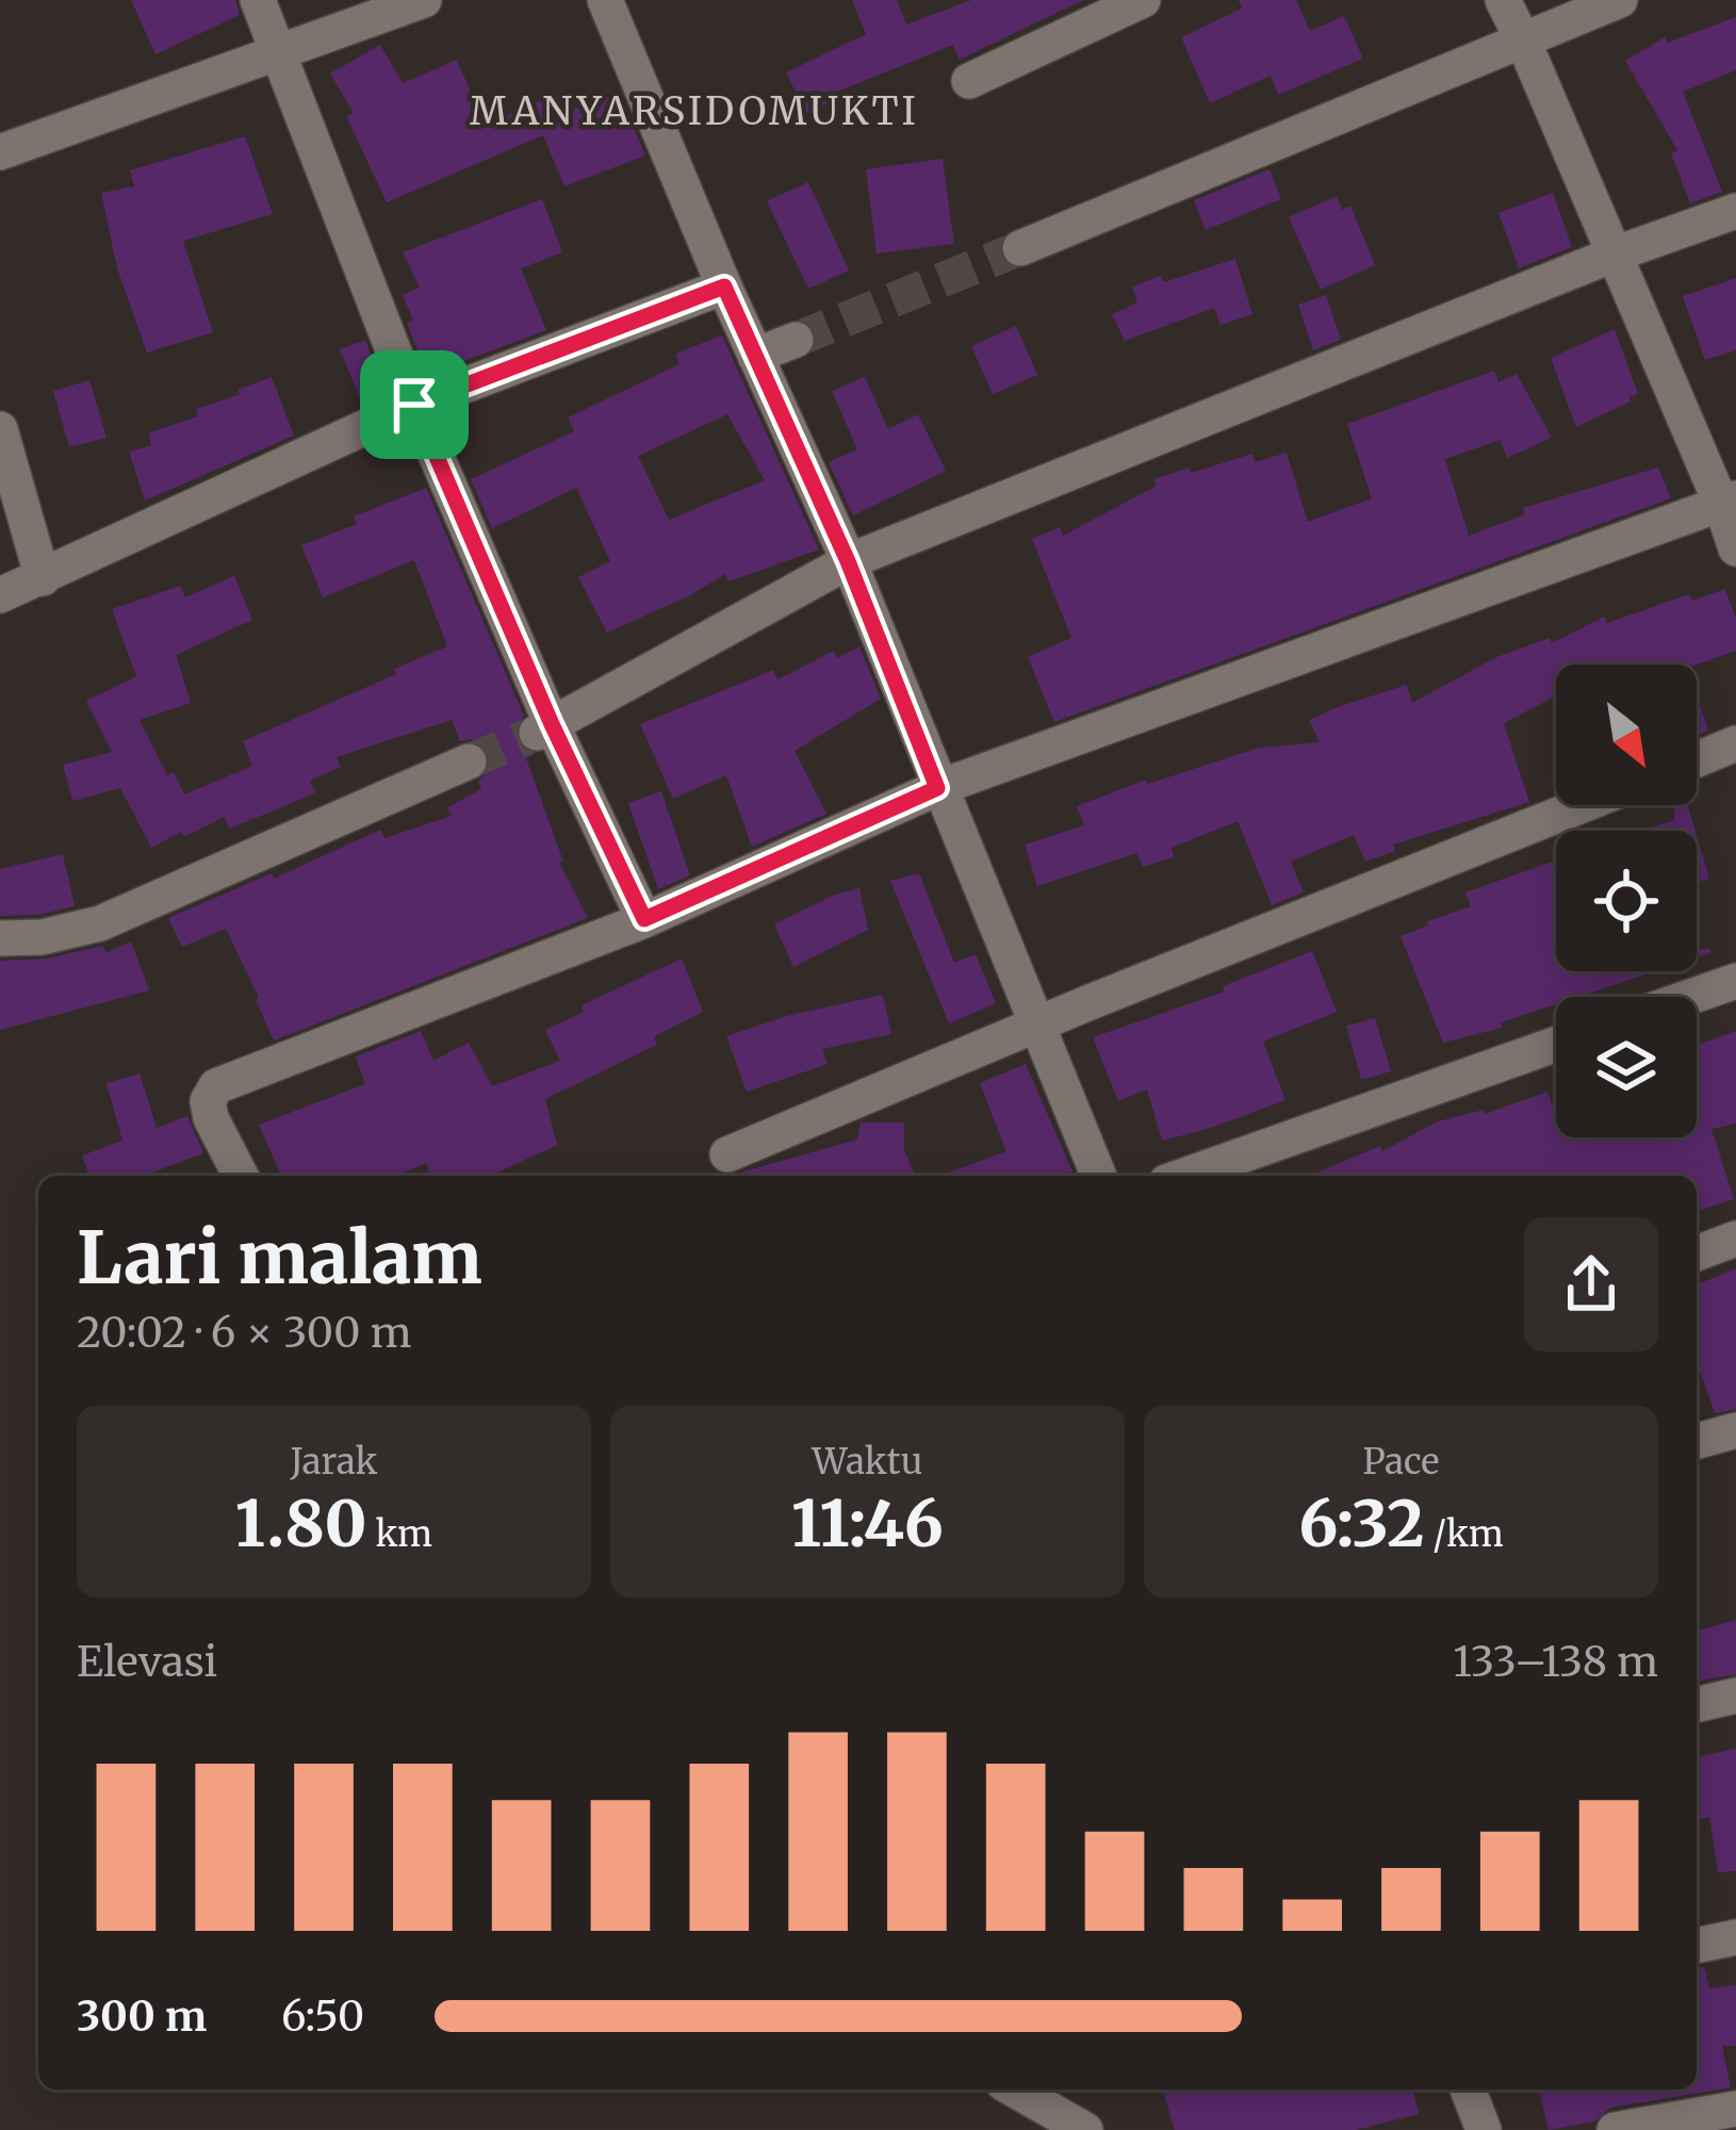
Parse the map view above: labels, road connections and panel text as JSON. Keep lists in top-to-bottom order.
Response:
{
  "districts": ["MANYARSIDOMUKTI"],
  "north": "bottom right",
  "page": {
    "heading": ["Lari malam", "20:02 · 6 × 300 m"],
    "stats": [
      ["Jarak", "1.80 km"],
      ["Waktu", "11:46"],
      ["Pace", "6:32 /km"]
    ],
    "chart": ["Elevasi", "133–138 m"],
    "list": [
      {
        "name": "300 m",
        "note": "6:50"
      }
    ]
  }
}
